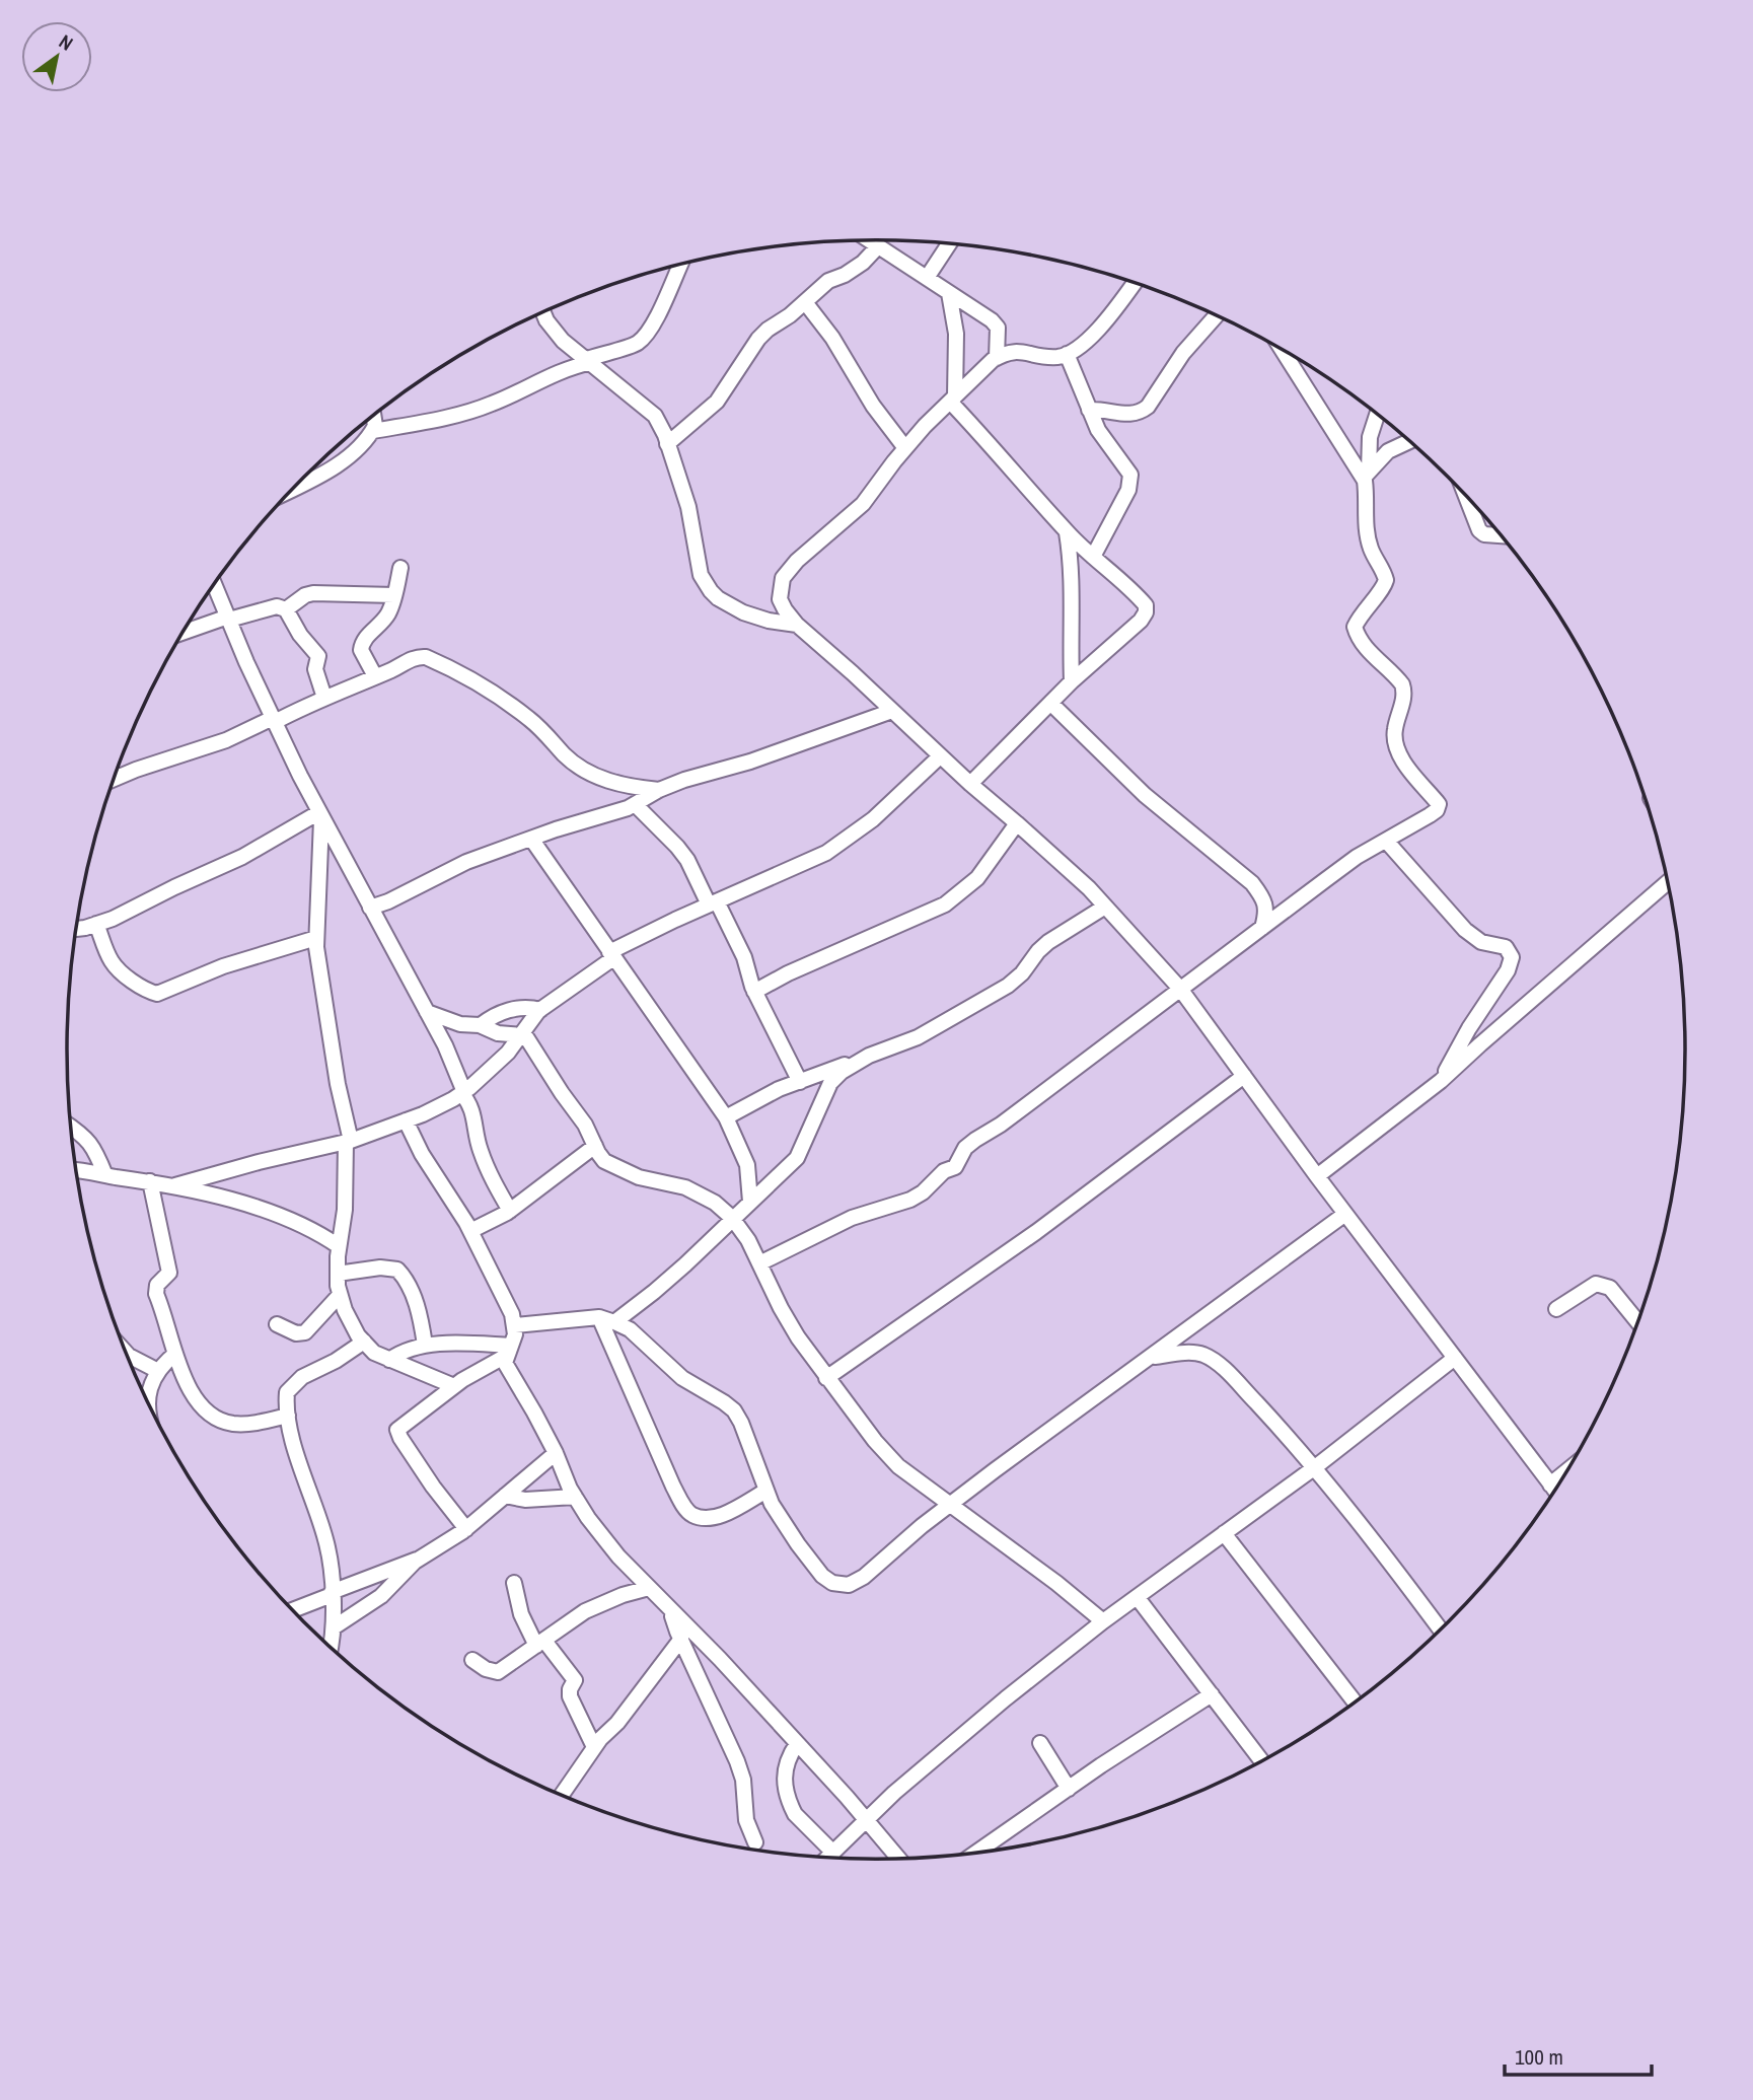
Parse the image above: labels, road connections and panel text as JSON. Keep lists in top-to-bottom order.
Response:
{
  "scale_bar": "100 m",
  "north": "top right"
}
